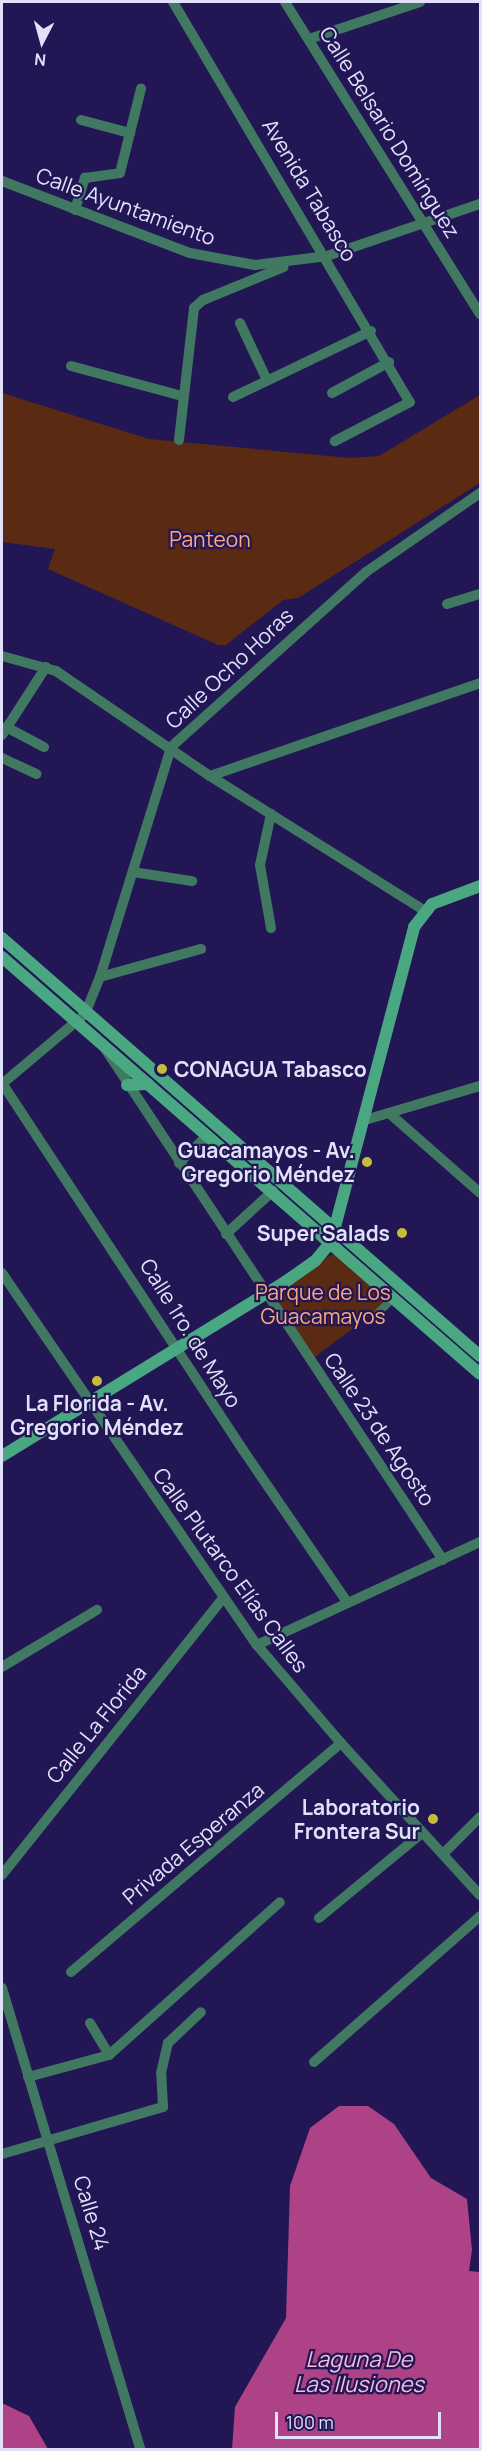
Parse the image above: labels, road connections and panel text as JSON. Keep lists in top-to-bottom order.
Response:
{
  "streets": {
    "street": [
      "Calle Belsario Domínguez",
      "Avenida Tabasco",
      "Calle Ayuntamiento",
      "Calle Ocho Horas",
      "Calle 1ro. de Mayo",
      "Calle 23 de Agosto",
      "Calle Plutarco Elías Calles",
      "Calle La Florida",
      "Privada Esperanza",
      "Calle 24"
    ]
  },
  "crossings": [
    ["Calle Belsario Domínguez", "Calle Ayuntamiento"],
    ["Avenida Tabasco", "Calle Ayuntamiento"],
    ["Calle Ocho Horas", "Calle 1ro. de Mayo"],
    ["Calle Plutarco Elías Calles", "Calle La Florida"],
    ["Calle Plutarco Elías Calles", "Privada Esperanza"]
  ],
  "water": ["Laguna De Las Ilusiones"],
  "parks": ["Panteon", "Parque de Los Guacamayos"],
  "places": [
    "CONAGUA Tabasco",
    "Guacamayos - Av. Gregorio Méndez",
    "Super Salads",
    "La Florida - Av. Gregorio Méndez",
    "Laboratorio Frontera Sur"
  ],
  "scale_bar": "100 m",
  "north": "bottom"
}
